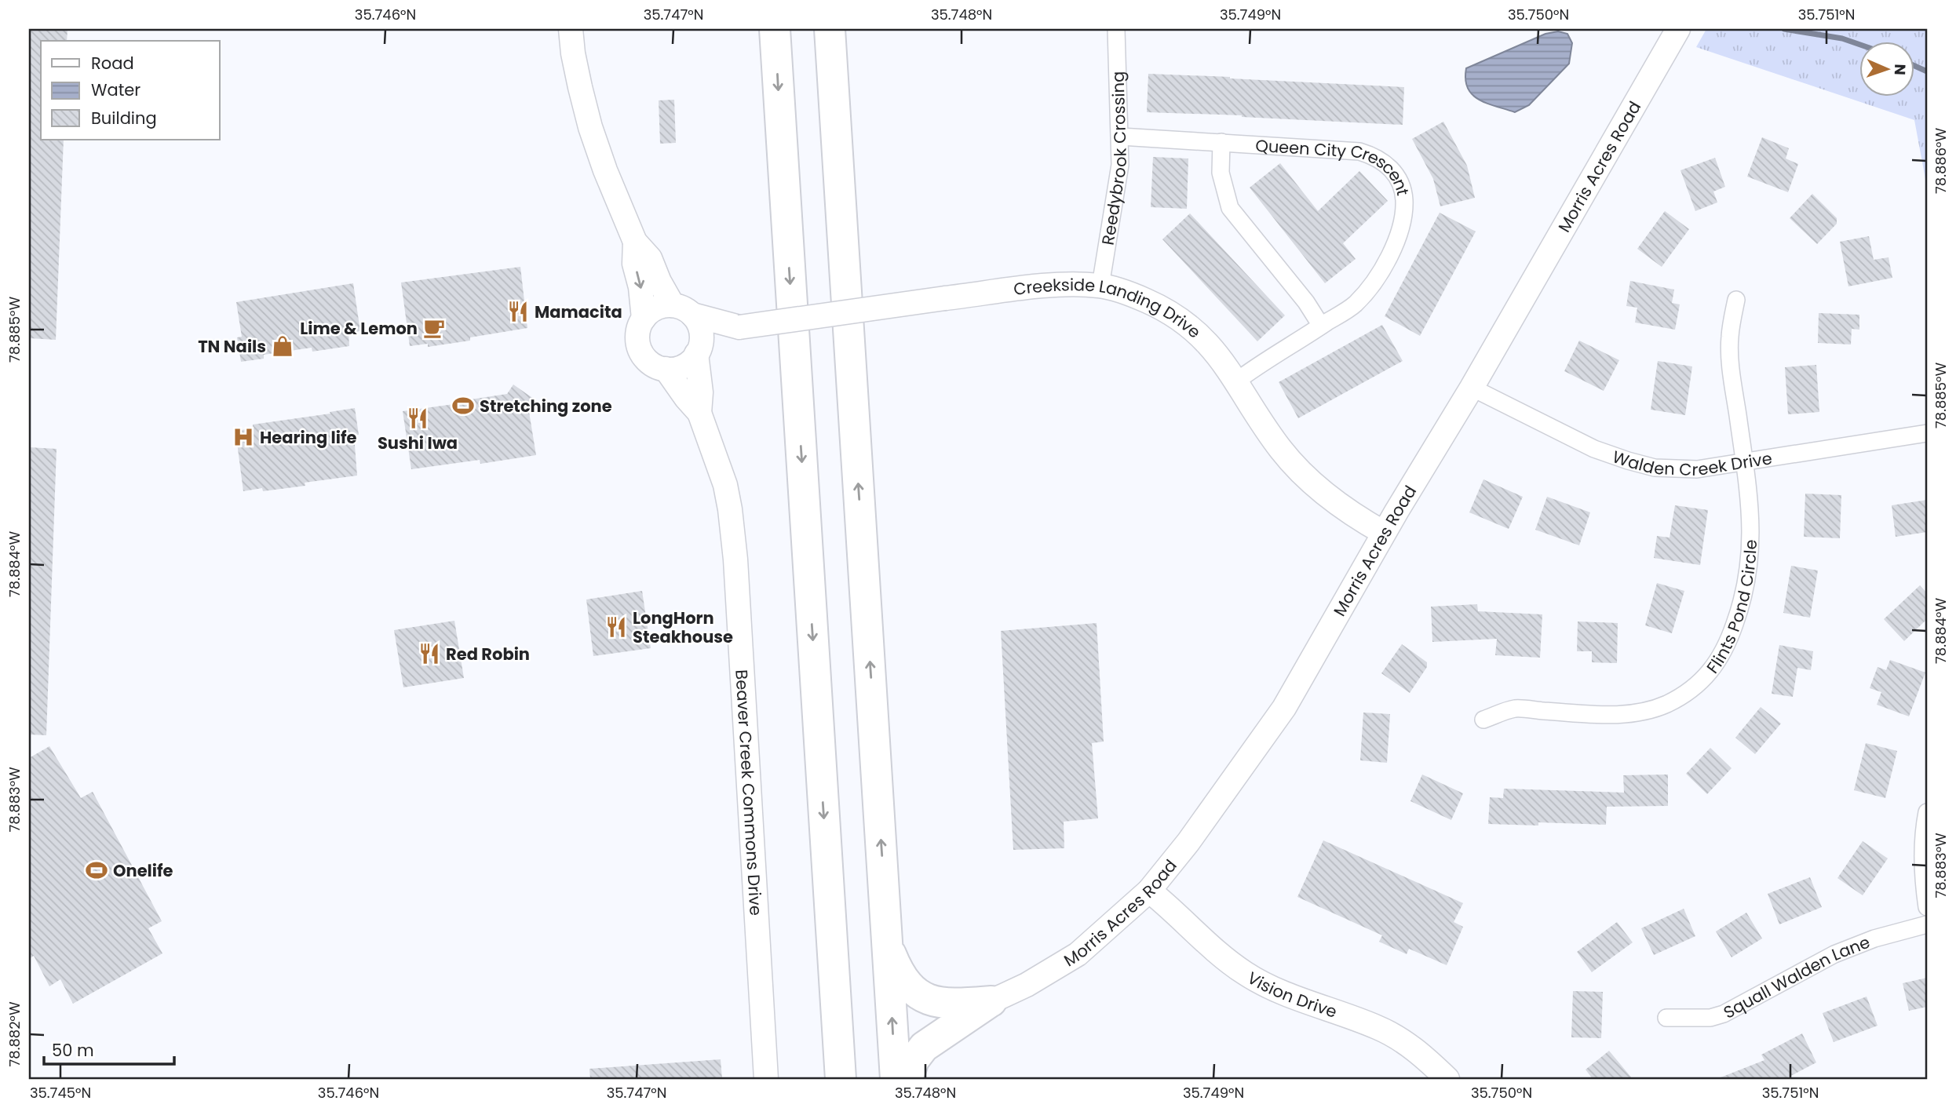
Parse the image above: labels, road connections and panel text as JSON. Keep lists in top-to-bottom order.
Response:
{
  "streets": {
    "street": [
      "Reedybrook Crossing",
      "Morris Acres Road",
      "Queen City Crescent",
      "Creekside Landing Drive",
      "Walden Creek Drive",
      "Flints Pond Circle",
      "Beaver Creek Commons Drive",
      "Squall Walden Lane",
      "Vision Drive"
    ]
  },
  "crossings": [
    ["Reedybrook Crossing", "Queen City Crescent"],
    ["Reedybrook Crossing", "Creekside Landing Drive"],
    ["Morris Acres Road", "Creekside Landing Drive"],
    ["Morris Acres Road", "Walden Creek Drive"],
    ["Morris Acres Road", "Vision Drive"],
    ["Queen City Crescent", "Creekside Landing Drive"],
    ["Creekside Landing Drive", "Beaver Creek Commons Drive"],
    ["Walden Creek Drive", "Flints Pond Circle"]
  ],
  "places": {
    "restaurant": [
      "Mamacita",
      "Sushi Iwa",
      "LongHorn Steakhouse",
      "Red Robin"
    ],
    "cafe": ["Lime & Lemon"],
    "shop": ["TN Nails"],
    "sports": ["Stretching zone", "Onelife"],
    "hospital": ["Hearing life"]
  },
  "legend": ["Road", "Water", "Building"],
  "scale_bar": "50 m",
  "north": "right",
  "coordinates": [
    "35.746°N",
    "35.747°N",
    "35.748°N",
    "35.749°N",
    "35.750°N",
    "35.751°N",
    "78.886°W",
    "78.885°W",
    "78.884°W",
    "78.883°W",
    "78.882°W",
    "35.745°N"
  ]
}
